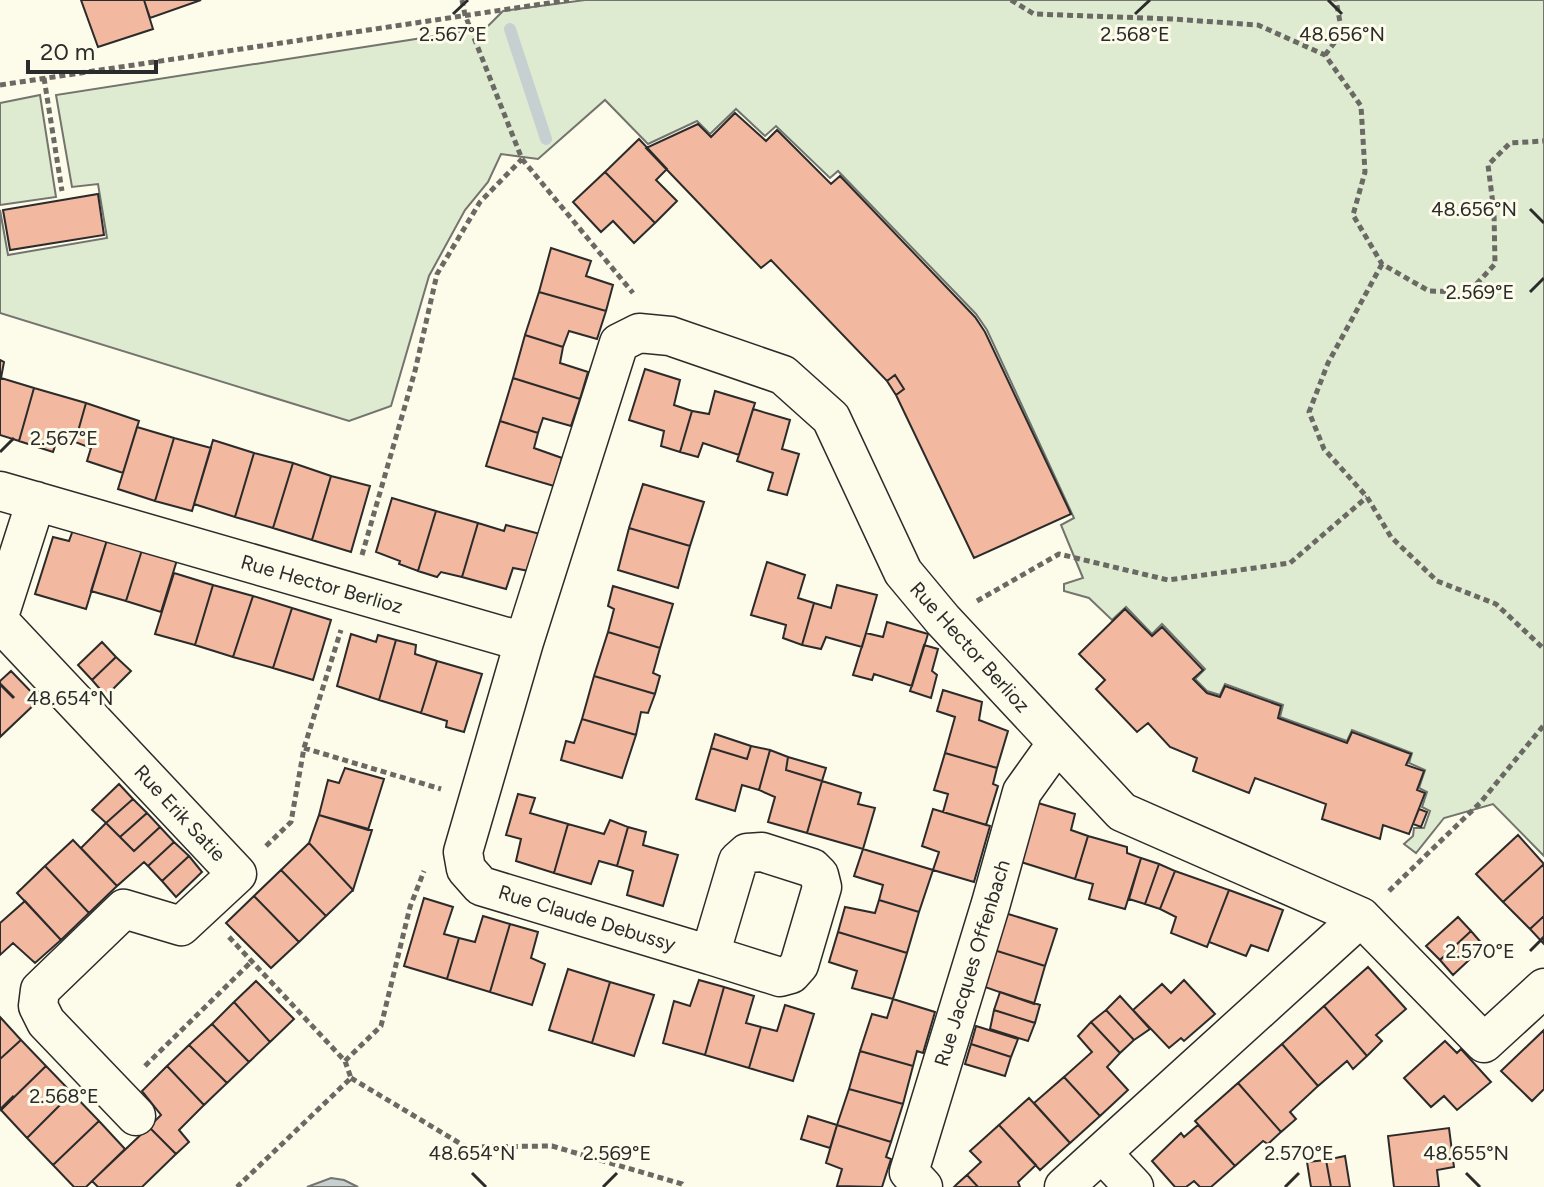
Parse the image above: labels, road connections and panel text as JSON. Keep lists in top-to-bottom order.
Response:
{
  "streets": {
    "street": [
      "Rue Hector Berlioz",
      "Rue Erik Satie",
      "Rue Claude Debussy",
      "Rue Jacques Offenbach"
    ]
  },
  "crossings": [
    ["Rue Hector Berlioz", "Rue Jacques Offenbach"]
  ],
  "scale_bar": "20 m",
  "coordinates": [
    "2.567°E",
    "2.568°E",
    "48.656°N",
    "2.569°E",
    "48.654°N",
    "2.570°E",
    "48.655°N"
  ]
}
